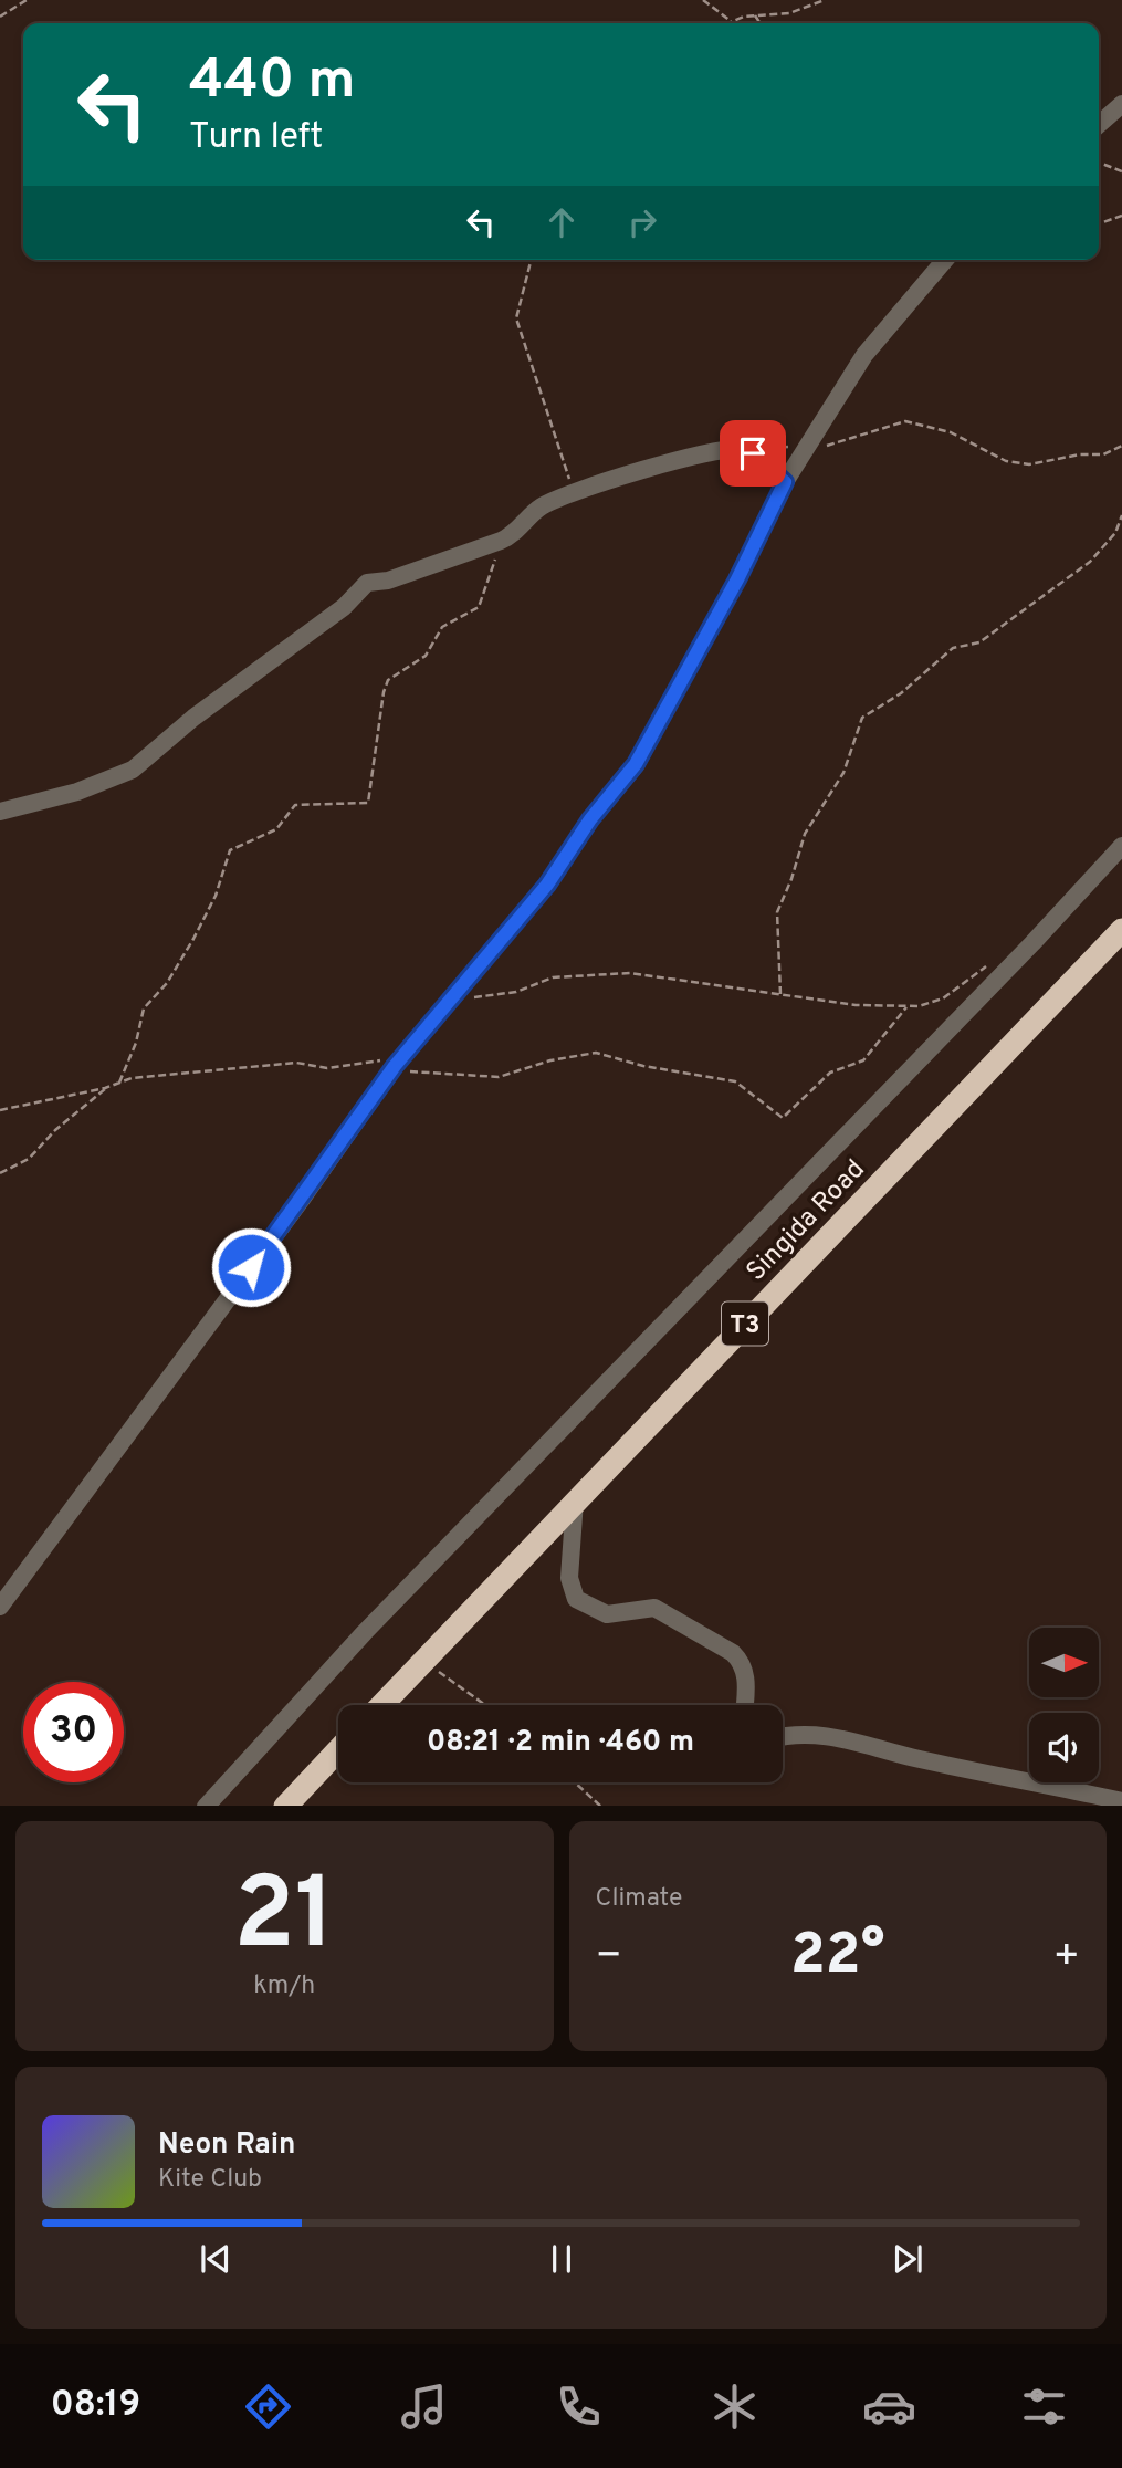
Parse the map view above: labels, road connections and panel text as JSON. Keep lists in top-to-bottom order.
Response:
{
  "streets": {
    "highway": ["Singida Road", "T3"]
  },
  "north": "right",
  "page": {
    "turn": ["440 m", "Turn left"],
    "limit": "30",
    "trip": "08:21 · 2 min · 460 m",
    "tile": [
      ["21", "km/h"],
      "Climate"
    ],
    "heat": ["−", "22°", "+"],
    "song": ["Neon Rain", "Kite Club"],
    "tabs": "08:19"
  }
}
